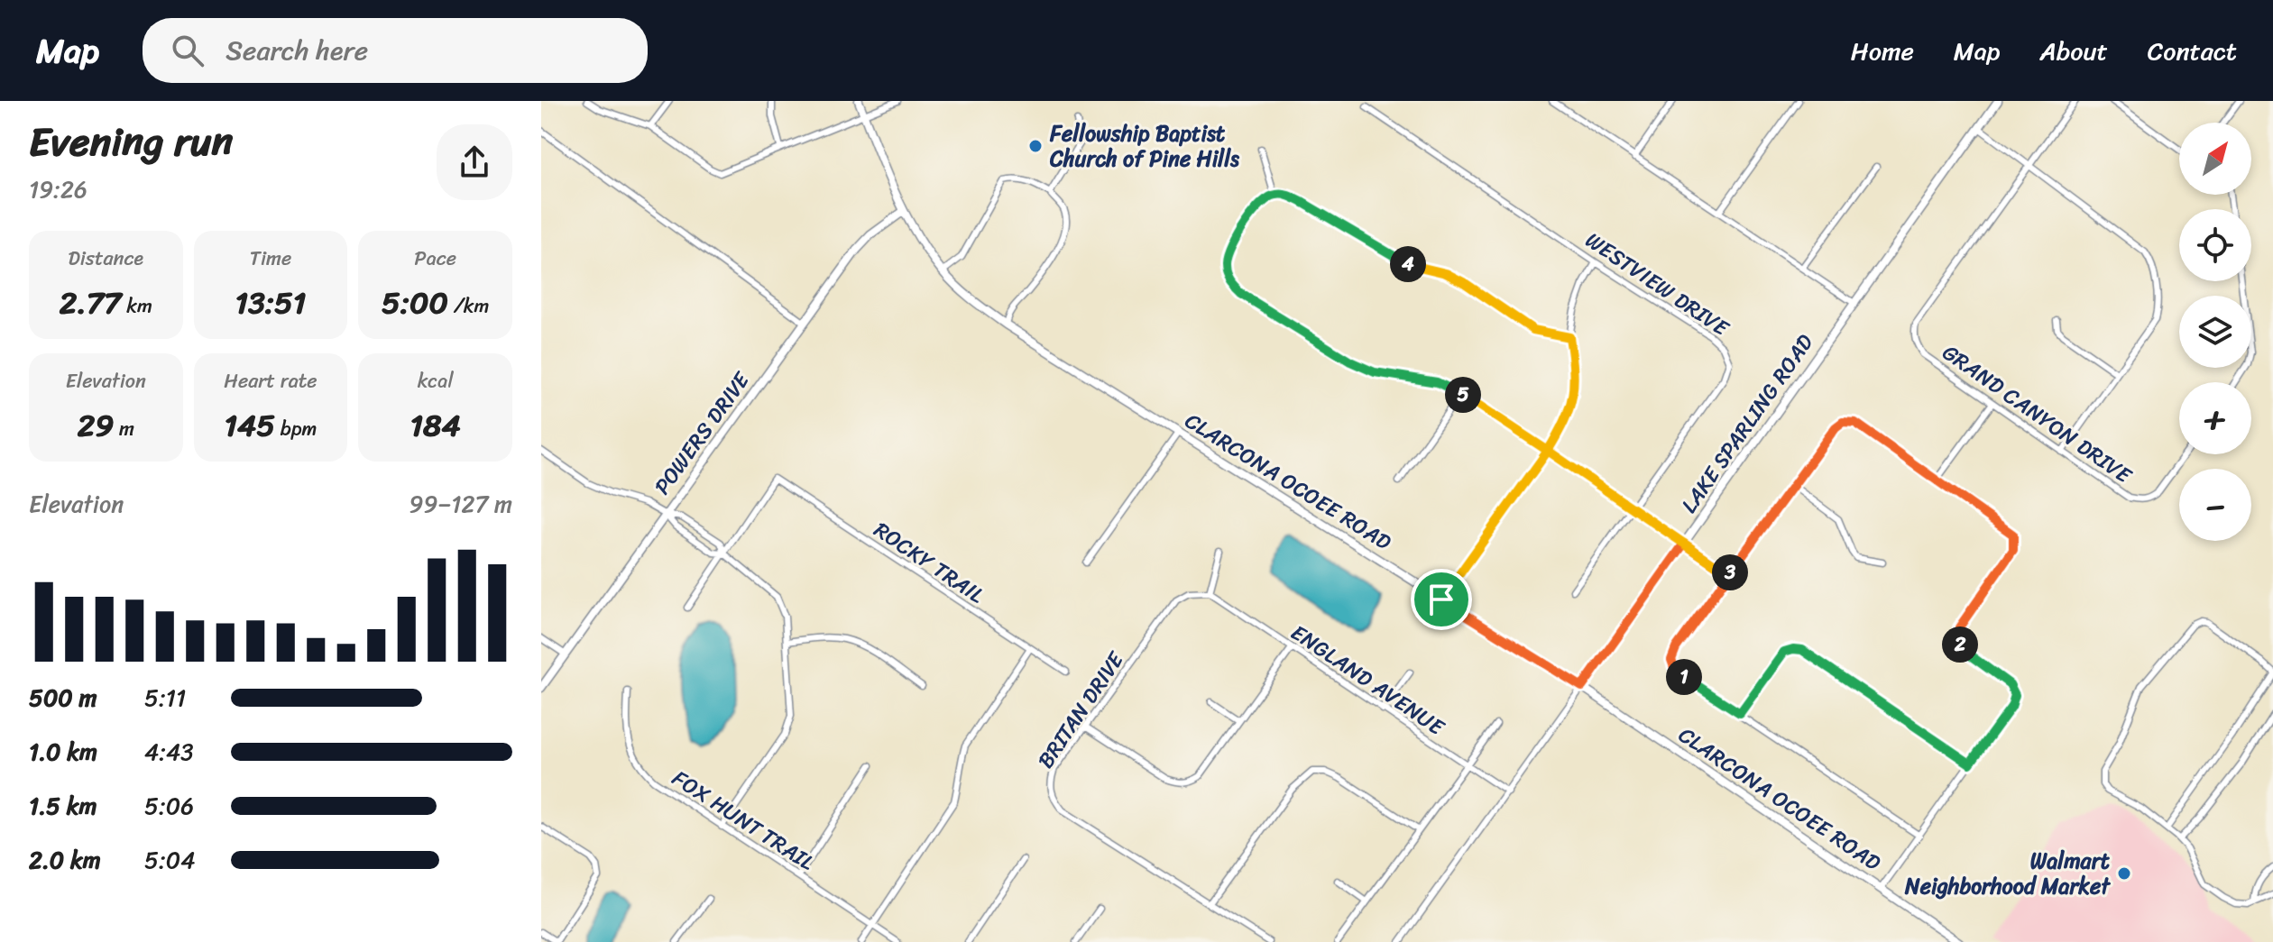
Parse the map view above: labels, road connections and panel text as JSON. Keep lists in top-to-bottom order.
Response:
{
  "streets": {
    "street": [
      "WESTVIEW DRIVE",
      "GRAND CANYON DRIVE",
      "LAKE SPARLING ROAD",
      "POWERS DRIVE",
      "CLARCONA OCOEE ROAD",
      "ROCKY TRAIL",
      "ENGLAND AVENUE",
      "BRITAN DRIVE",
      "FOX HUNT TRAIL"
    ]
  },
  "crossings": [
    ["LAKE SPARLING ROAD", "CLARCONA OCOEE ROAD"],
    ["LAKE SPARLING ROAD", "ENGLAND AVENUE"],
    ["POWERS DRIVE", "CLARCONA OCOEE ROAD"],
    ["ENGLAND AVENUE", "BRITAN DRIVE"]
  ],
  "places": ["Fellowship Baptist Church of Pine Hills", "Walmart Neighborhood Market"],
  "north": "top right",
  "page": {
    "header": "Map",
    "search": "Search here",
    "nav": [
      "Home",
      "Map",
      "About",
      "Contact"
    ],
    "heading": ["Evening run", "19:26"],
    "map_buttons": ["+", "−"],
    "stats": [
      ["Distance", "2.77 km"],
      ["Time", "13:51"],
      ["Pace", "5:00 /km"],
      ["Elevation", "29 m"],
      ["Heart rate", "145 bpm"],
      ["kcal", "184"]
    ],
    "pins": [
      "4",
      "5",
      "3",
      "2",
      "1"
    ],
    "chart": ["Elevation", "99–127 m"],
    "list": [
      {
        "name": "500 m",
        "note": "5:11"
      },
      {
        "name": "1.0 km",
        "note": "4:43"
      },
      {
        "name": "1.5 km",
        "note": "5:06"
      },
      {
        "name": "2.0 km",
        "note": "5:04"
      }
    ]
  }
}
